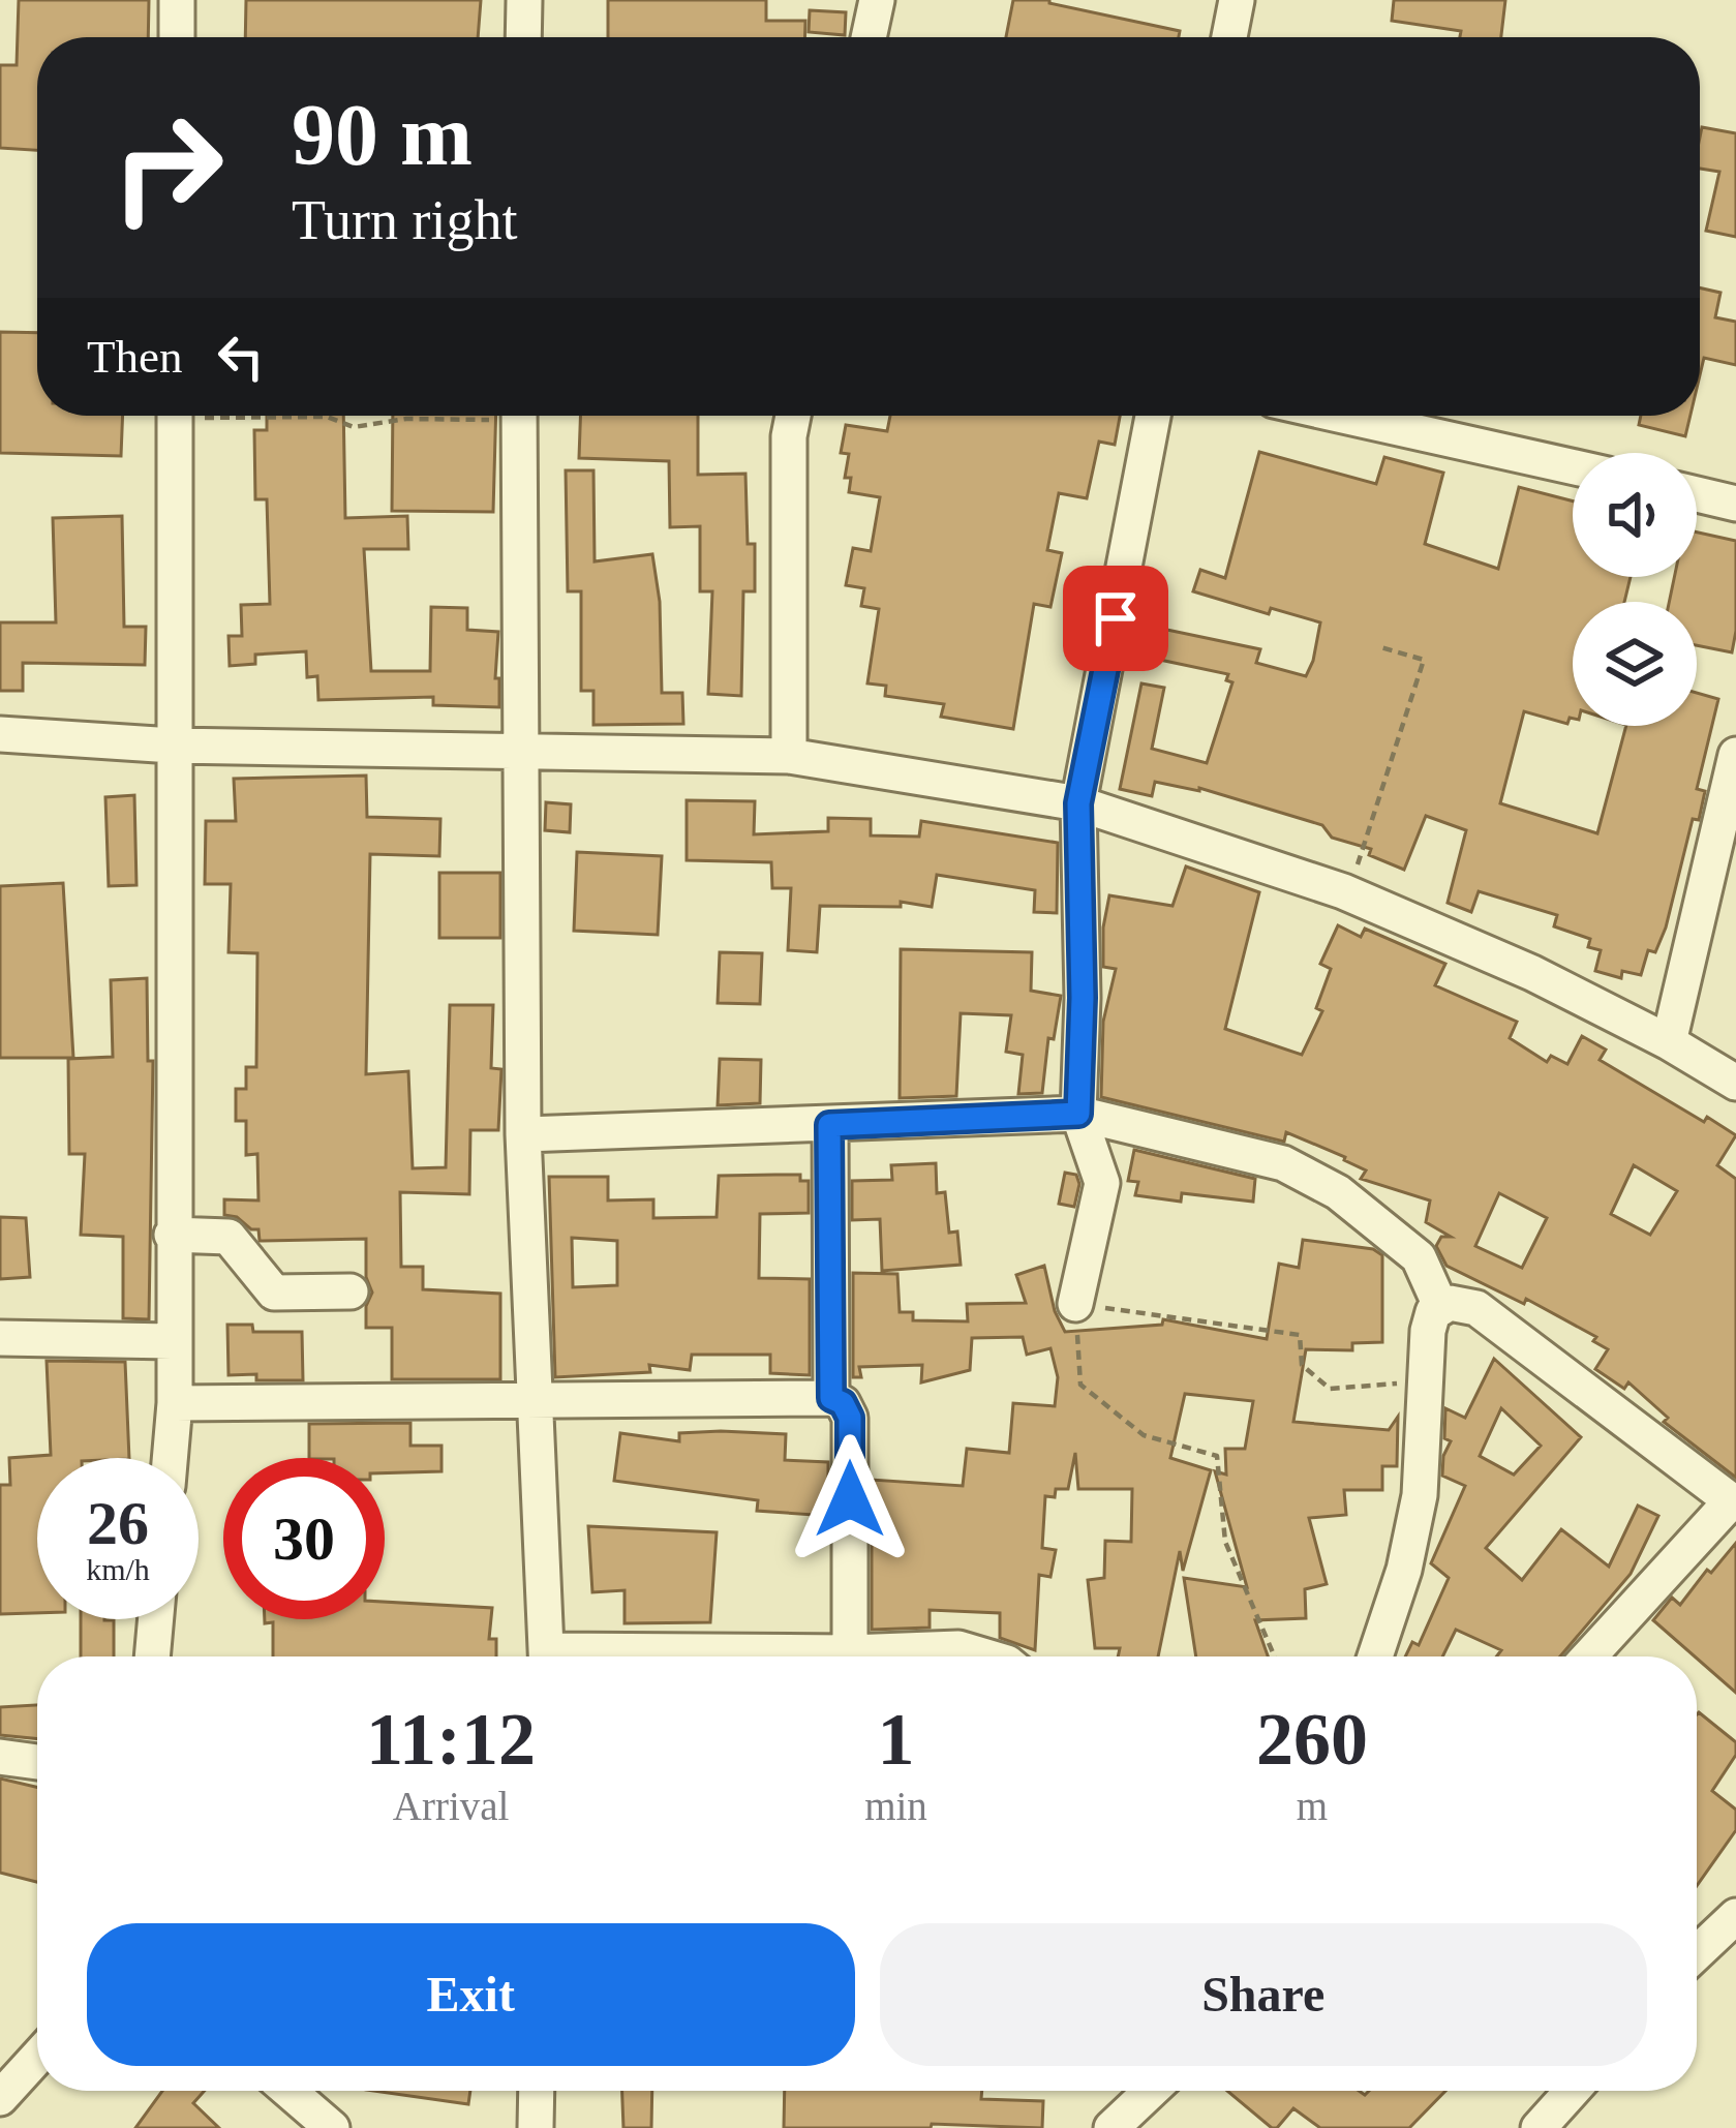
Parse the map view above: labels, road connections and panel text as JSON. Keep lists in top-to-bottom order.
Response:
{
  "page": {
    "turn": ["90 m", "Turn right"],
    "then": "Then",
    "speed": "26 km/h",
    "limit": "30",
    "eta": [
      "11:12",
      "Arrival",
      "1",
      "min",
      "260",
      "m"
    ],
    "buttons": ["Exit", "Share"]
  }
}
